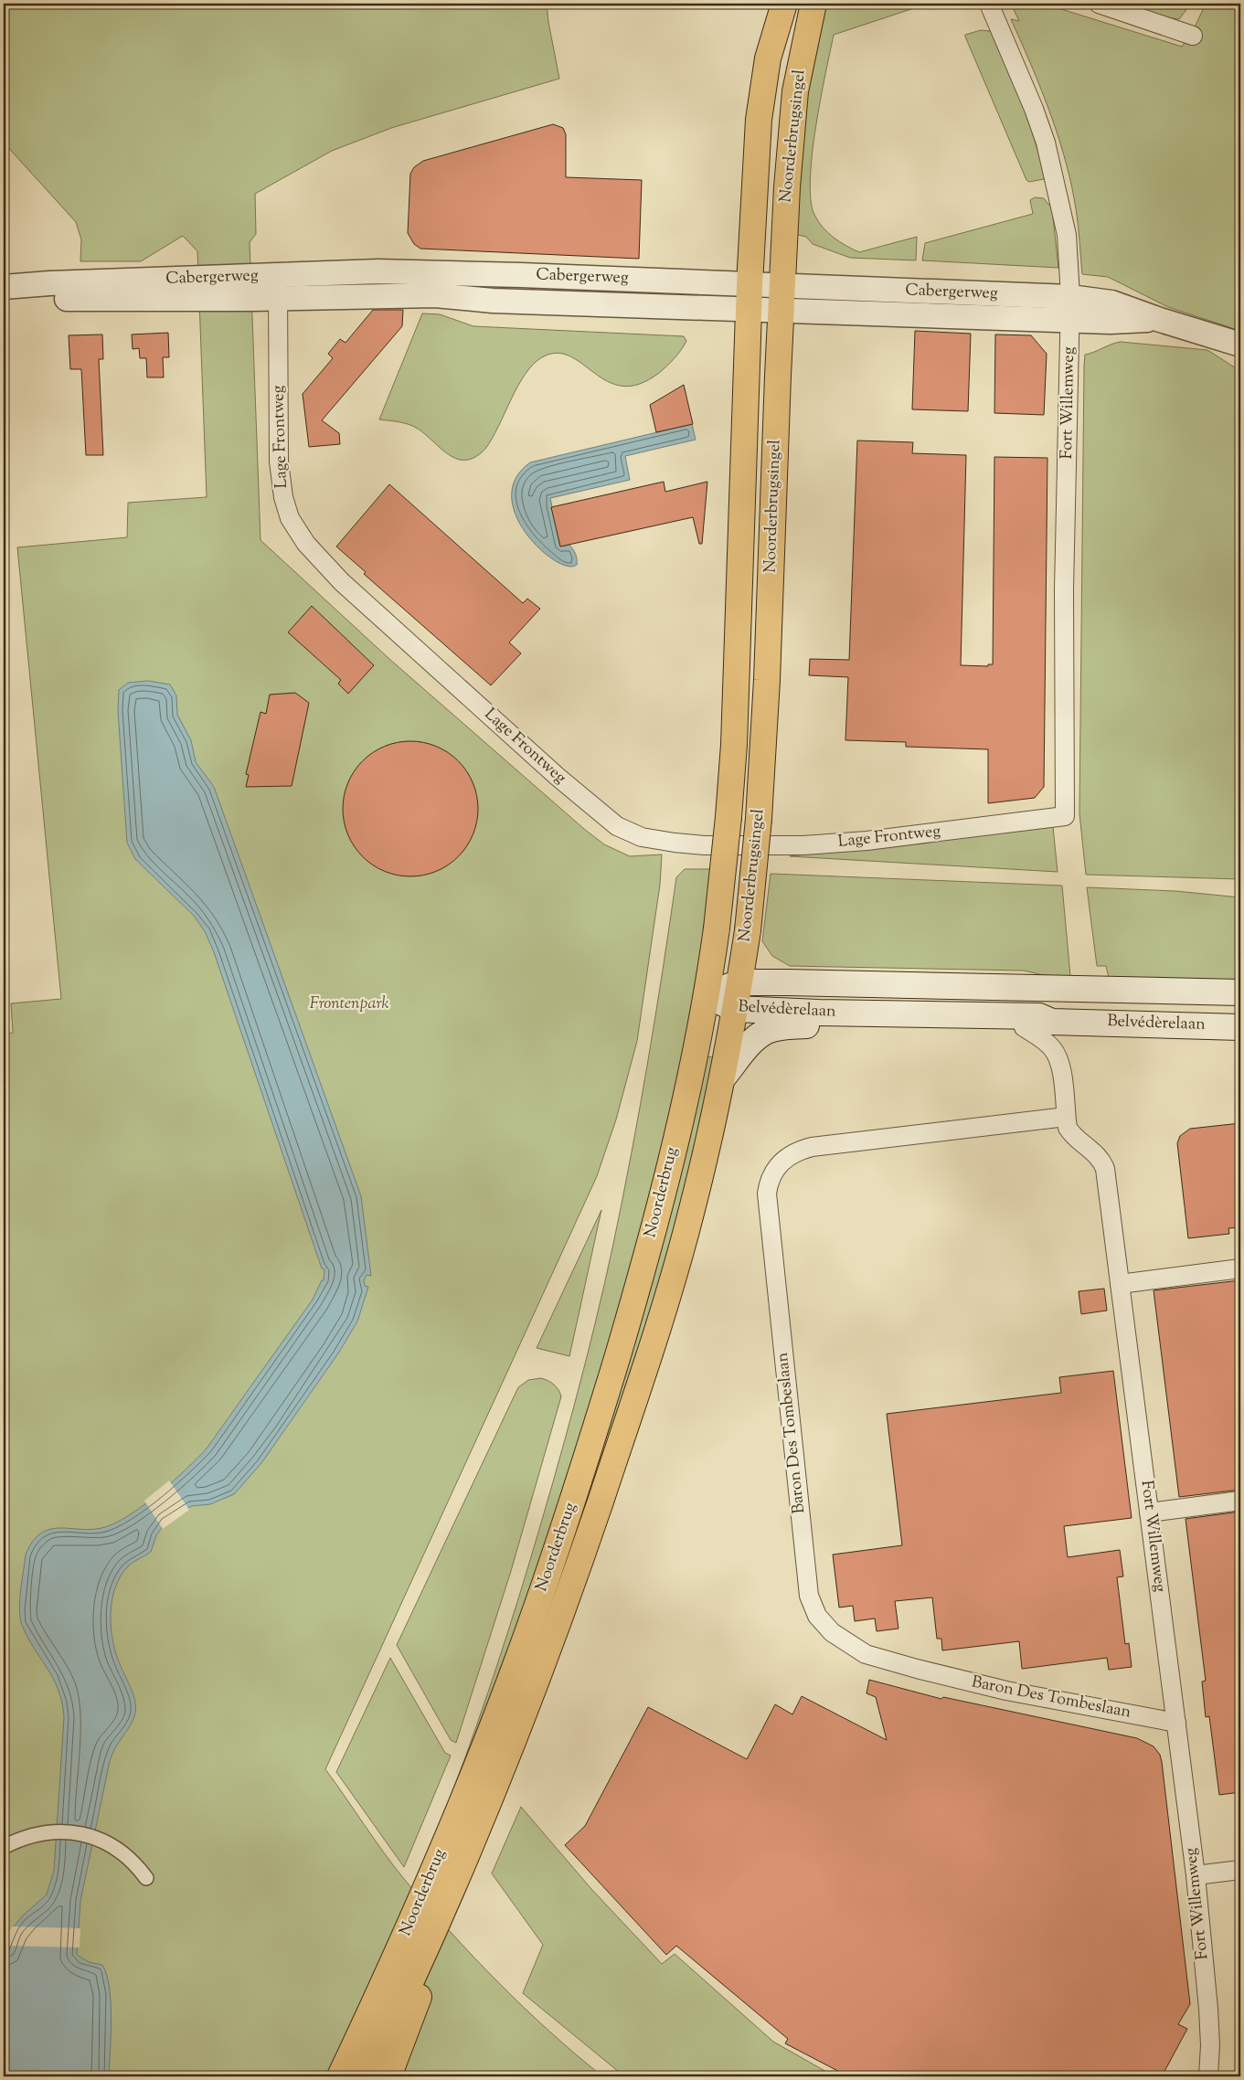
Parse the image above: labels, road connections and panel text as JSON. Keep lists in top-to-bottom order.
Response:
{
  "streets": {
    "main road": ["Noorderbrugsingel", "Belvédèrelaan", "Noorderbrug"],
    "street": [
      "Cabergerweg",
      "Fort Willemweg",
      "Lage Frontweg",
      "Baron Des Tombeslaan"
    ]
  },
  "crossings": [
    ["Noorderbrugsingel", "Cabergerweg"],
    ["Noorderbrugsingel", "Belvédèrelaan"],
    ["Noorderbrugsingel", "Noorderbrug"],
    ["Cabergerweg", "Fort Willemweg"],
    ["Cabergerweg", "Lage Frontweg"],
    ["Fort Willemweg", "Lage Frontweg"],
    ["Fort Willemweg", "Baron Des Tombeslaan"],
    ["Belvédèrelaan", "Noorderbrug"]
  ],
  "parks": ["Frontenpark"]
}
